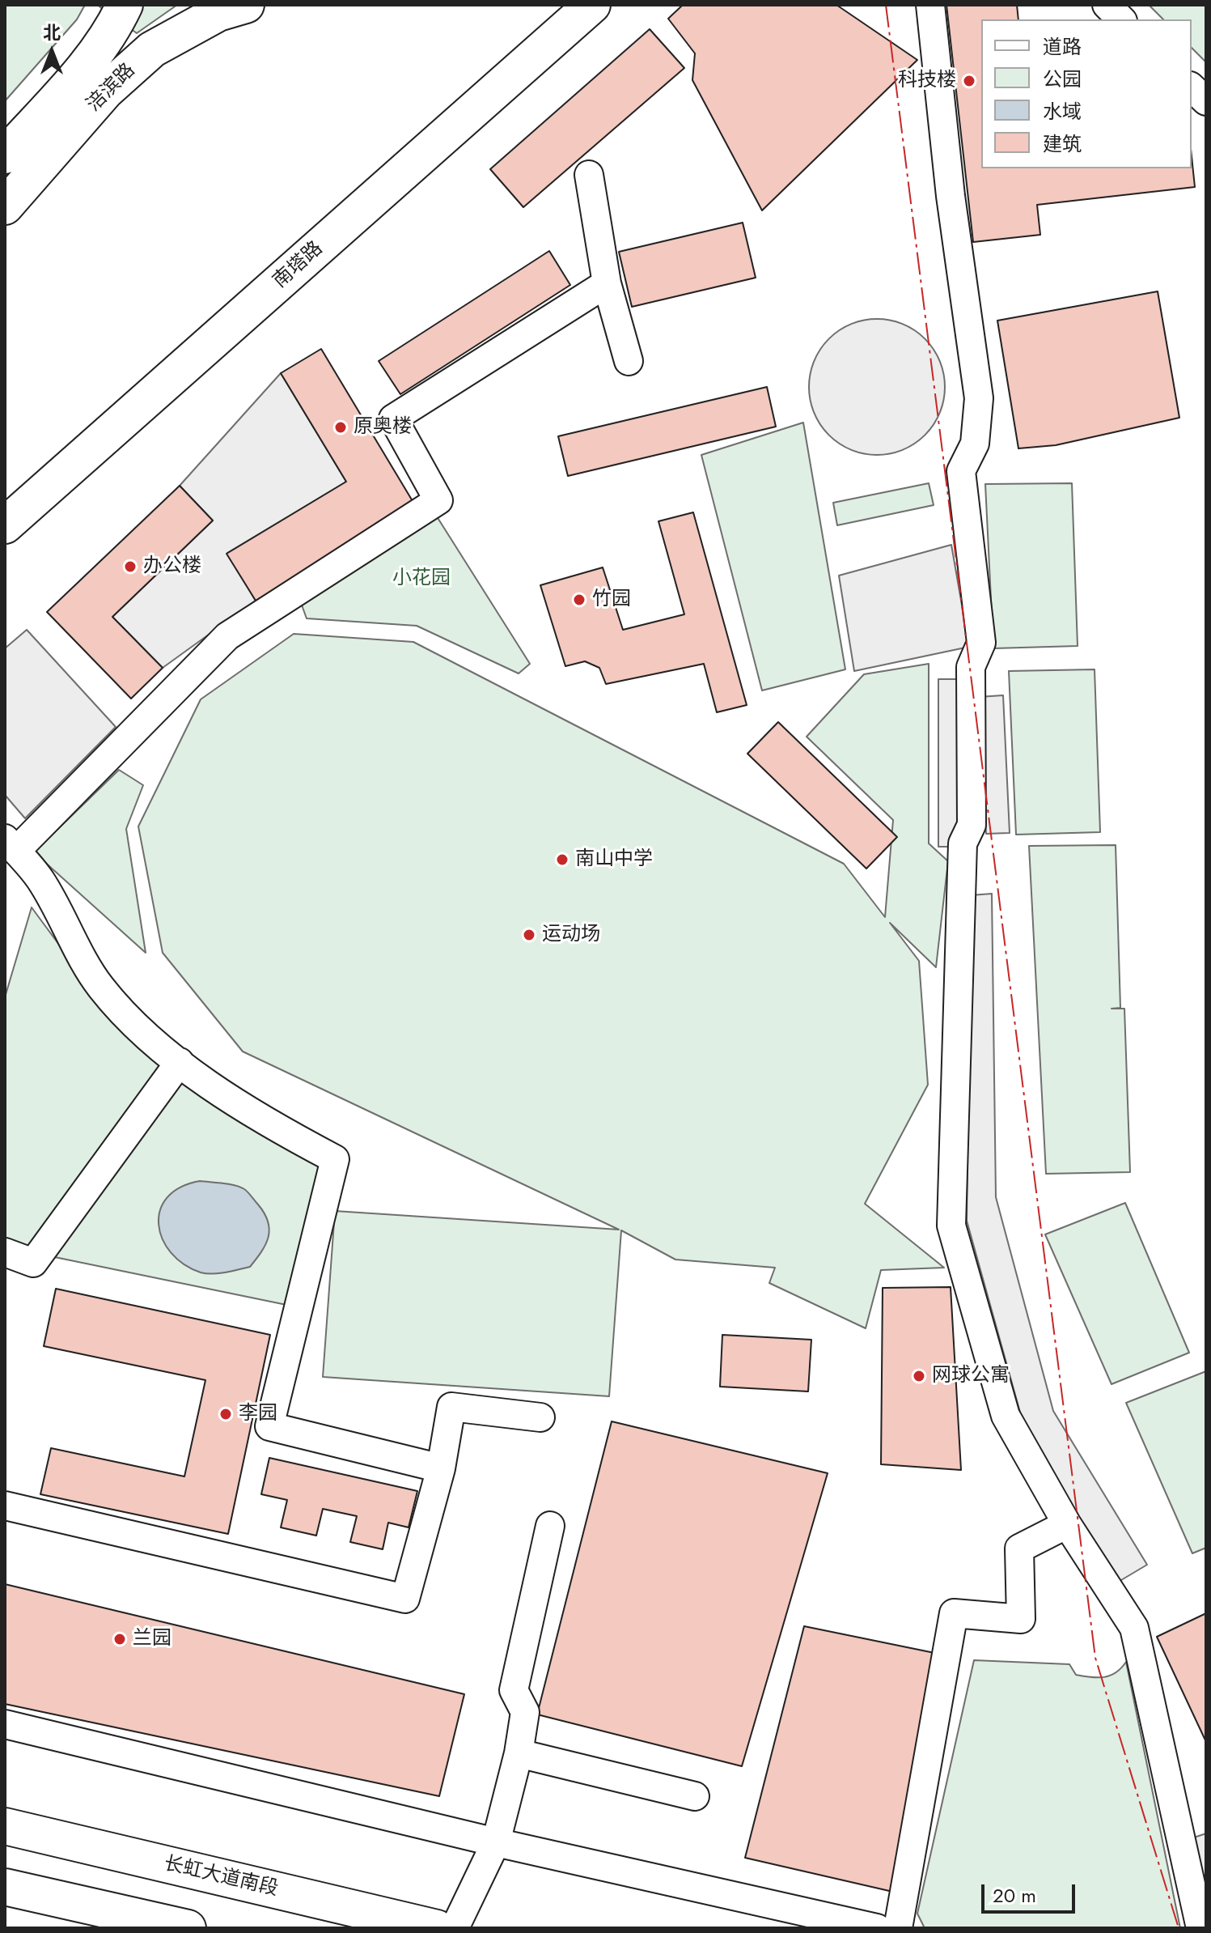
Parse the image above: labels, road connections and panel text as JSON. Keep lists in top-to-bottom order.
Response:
{
  "streets": {
    "main road": ["涪滨路", "南塔路", "长虹大道南段"]
  },
  "parks": ["小花园"],
  "places": [
    "科技楼",
    "原奥楼",
    "办公楼",
    "竹园",
    "南山中学",
    "运动场",
    "网球公寓",
    "李园",
    "兰园"
  ],
  "legend": [
    "道路",
    "公园",
    "水域",
    "建筑"
  ],
  "scale_bar": "20 m",
  "north": "top"
}
